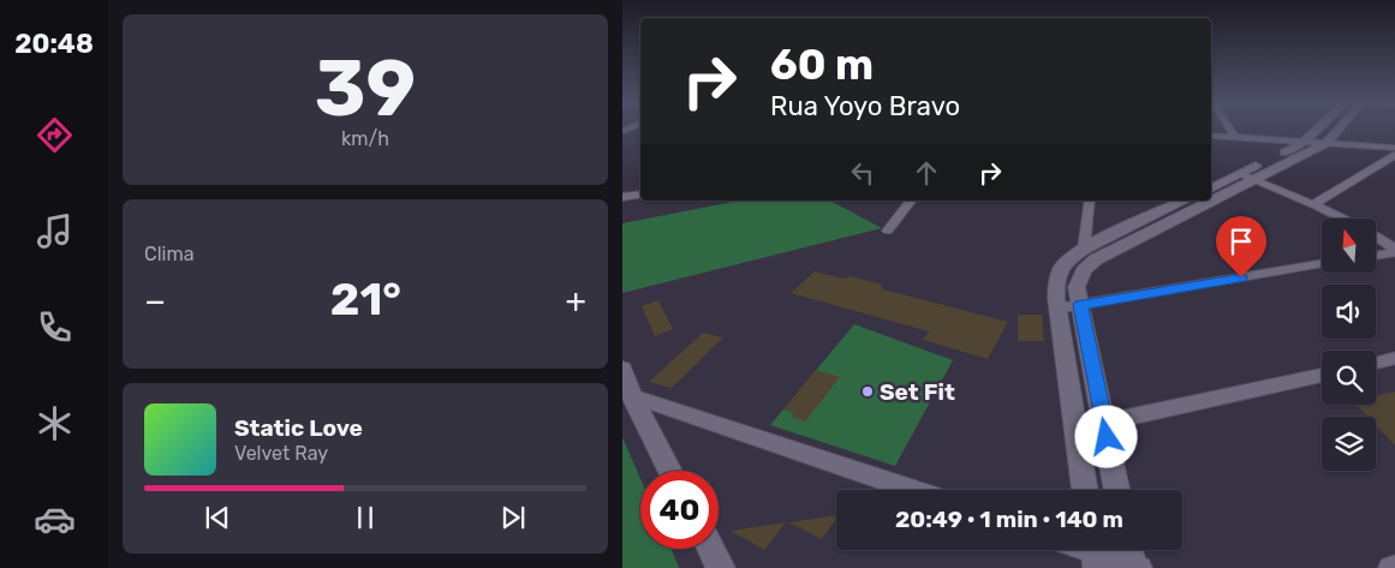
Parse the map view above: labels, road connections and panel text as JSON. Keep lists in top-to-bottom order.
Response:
{
  "places": ["Set Fit"],
  "north": "top",
  "page": {
    "tabs": "20:48",
    "tile": [
      ["39", "km/h"],
      "Clima"
    ],
    "turn": ["60 m", "Rua Yoyo Bravo"],
    "heat": ["−", "21°", "+"],
    "song": ["Static Love", "Velvet Ray"],
    "limit": "40",
    "trip": "20:49 · 1 min · 140 m"
  }
}
